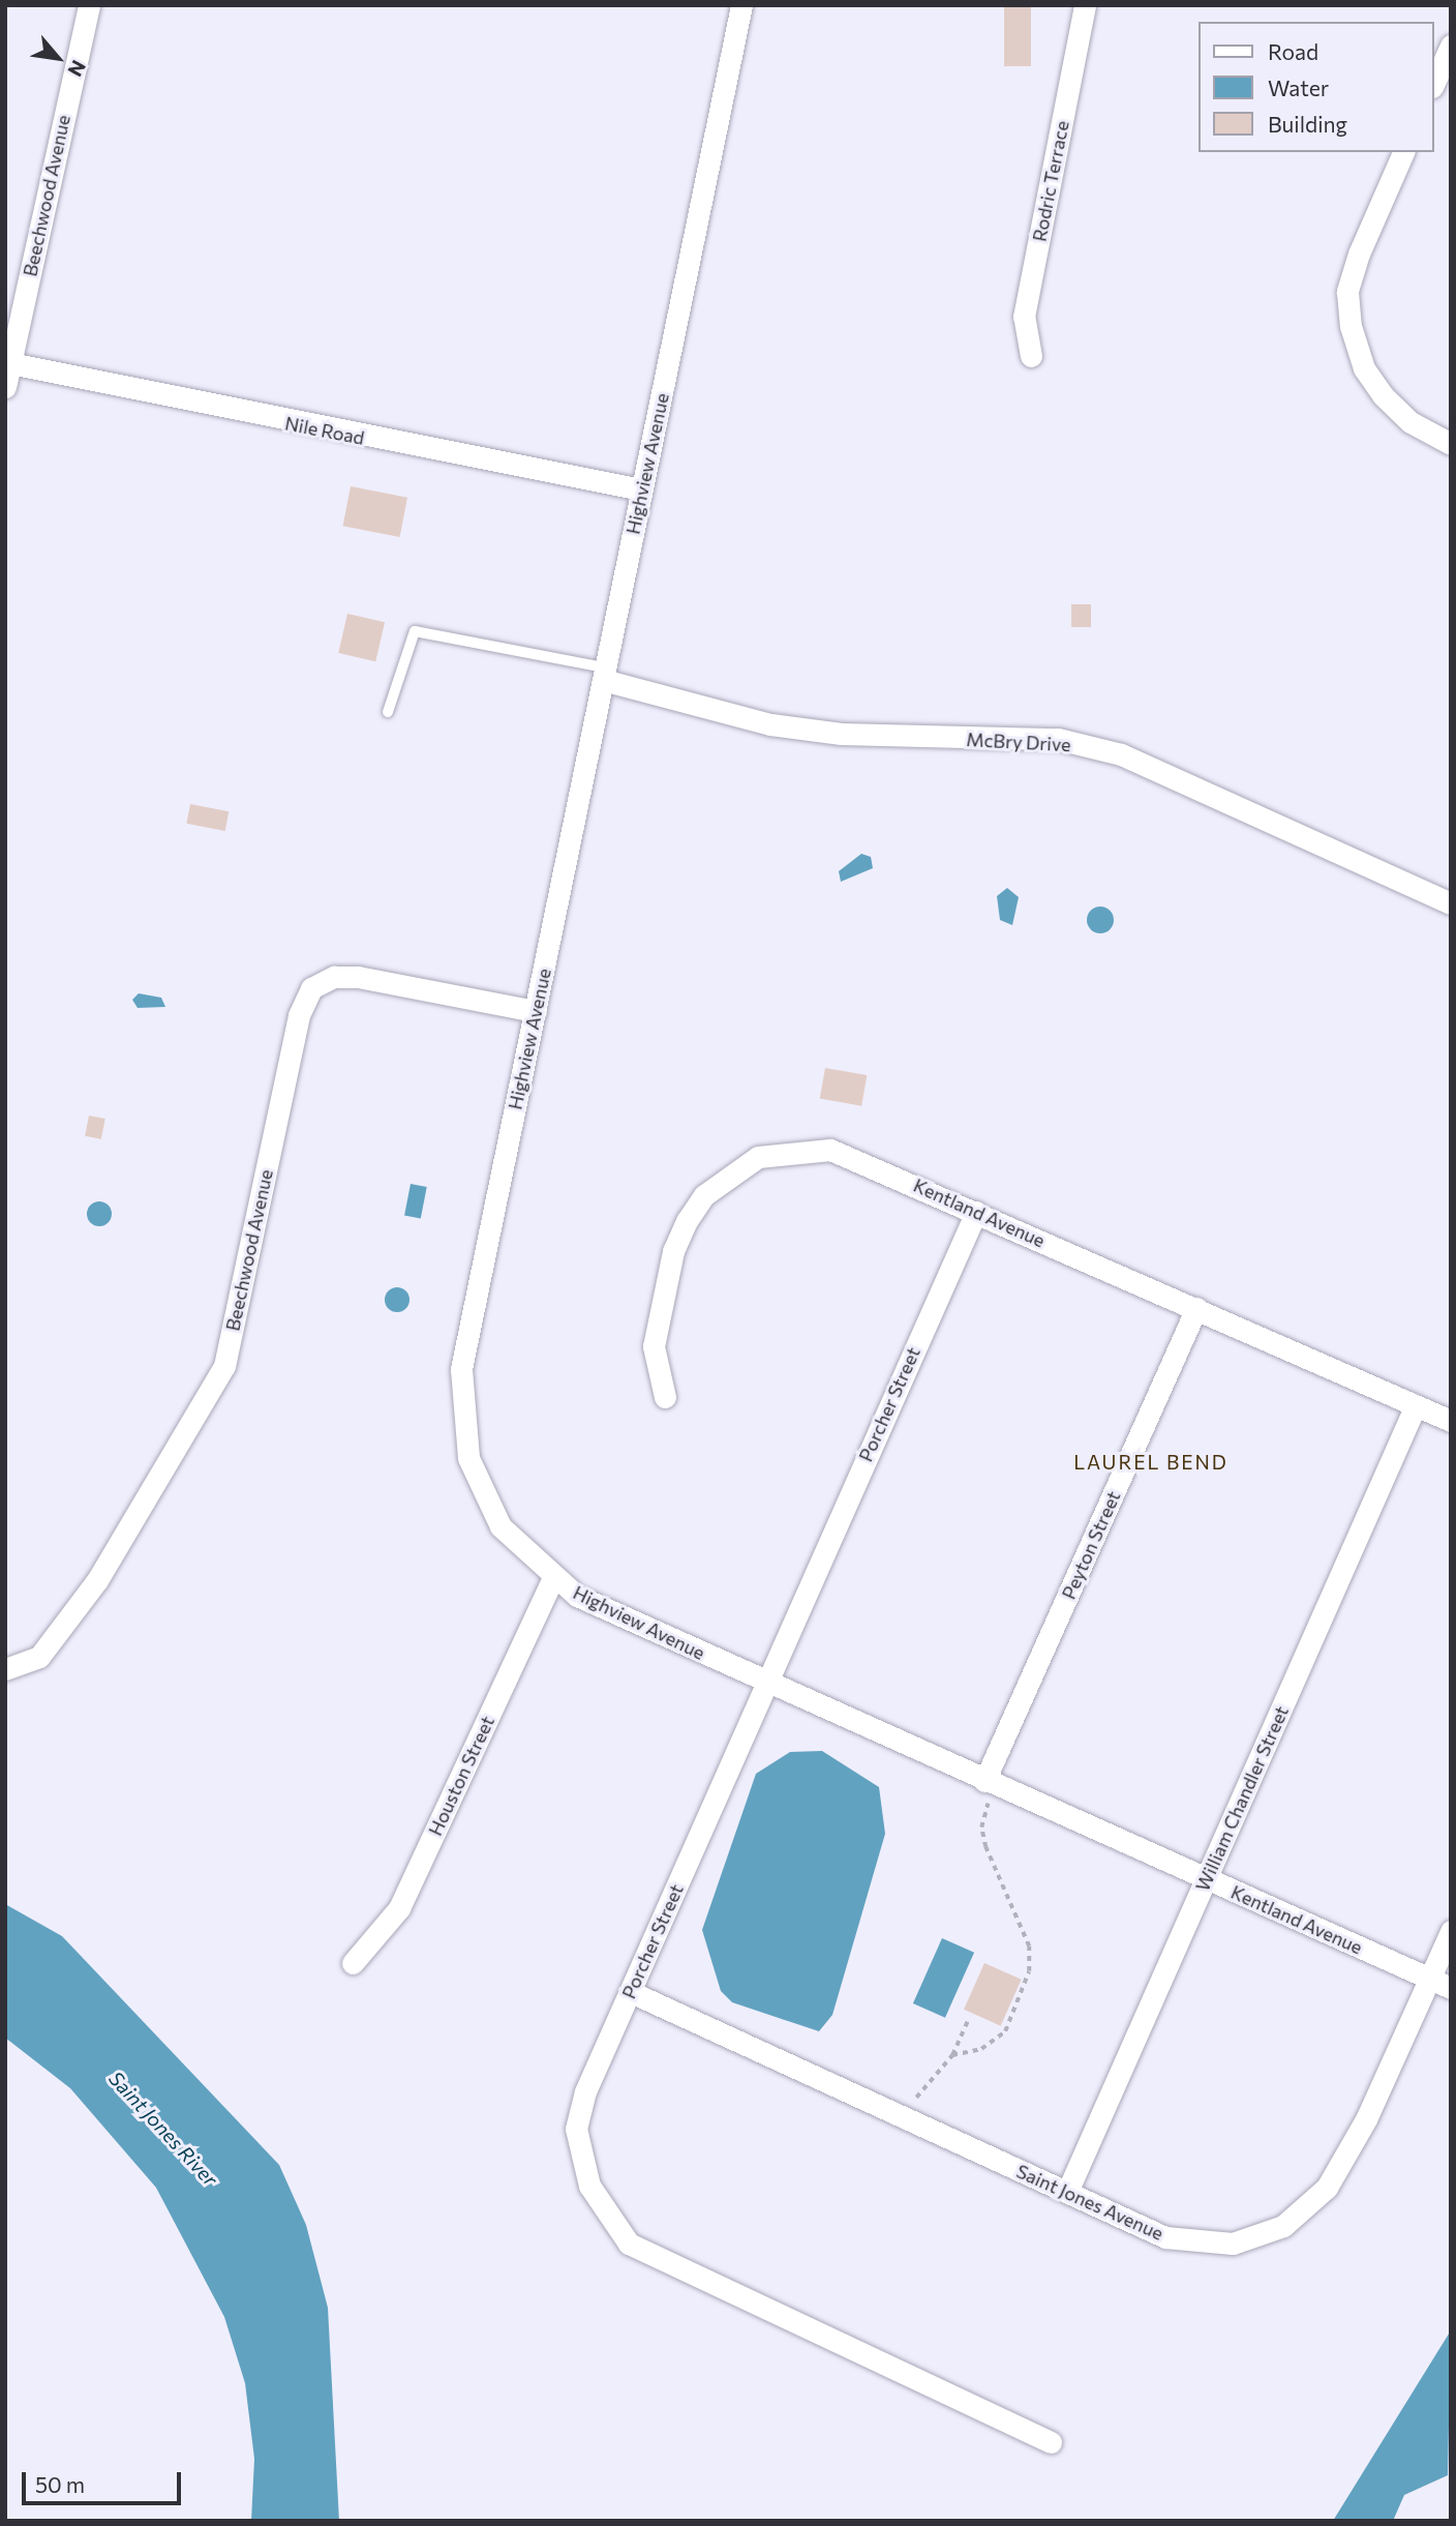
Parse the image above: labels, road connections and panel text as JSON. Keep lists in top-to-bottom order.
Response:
{
  "streets": {
    "street": [
      "Rodric Terrace",
      "Beechwood Avenue",
      "Nile Road",
      "Highview Avenue",
      "McBry Drive",
      "Kentland Avenue",
      "Porcher Street",
      "Peyton Street",
      "Houston Street",
      "William Chandler Street",
      "Saint Jones Avenue"
    ]
  },
  "crossings": [
    ["Beechwood Avenue", "Nile Road"],
    ["Beechwood Avenue", "Highview Avenue"],
    ["Nile Road", "Highview Avenue"],
    ["Highview Avenue", "McBry Drive"],
    ["Highview Avenue", "Kentland Avenue"],
    ["Highview Avenue", "Porcher Street"],
    ["Highview Avenue", "Peyton Street"],
    ["Highview Avenue", "Houston Street"],
    ["Kentland Avenue", "Porcher Street"],
    ["Kentland Avenue", "Peyton Street"],
    ["Kentland Avenue", "William Chandler Street"],
    ["Kentland Avenue", "Saint Jones Avenue"],
    ["Porcher Street", "Saint Jones Avenue"],
    ["William Chandler Street", "Saint Jones Avenue"]
  ],
  "districts": ["LAUREL BEND"],
  "water": ["Saint Jones River"],
  "legend": ["Road", "Water", "Building"],
  "scale_bar": "50 m",
  "north": "bottom right"
}
